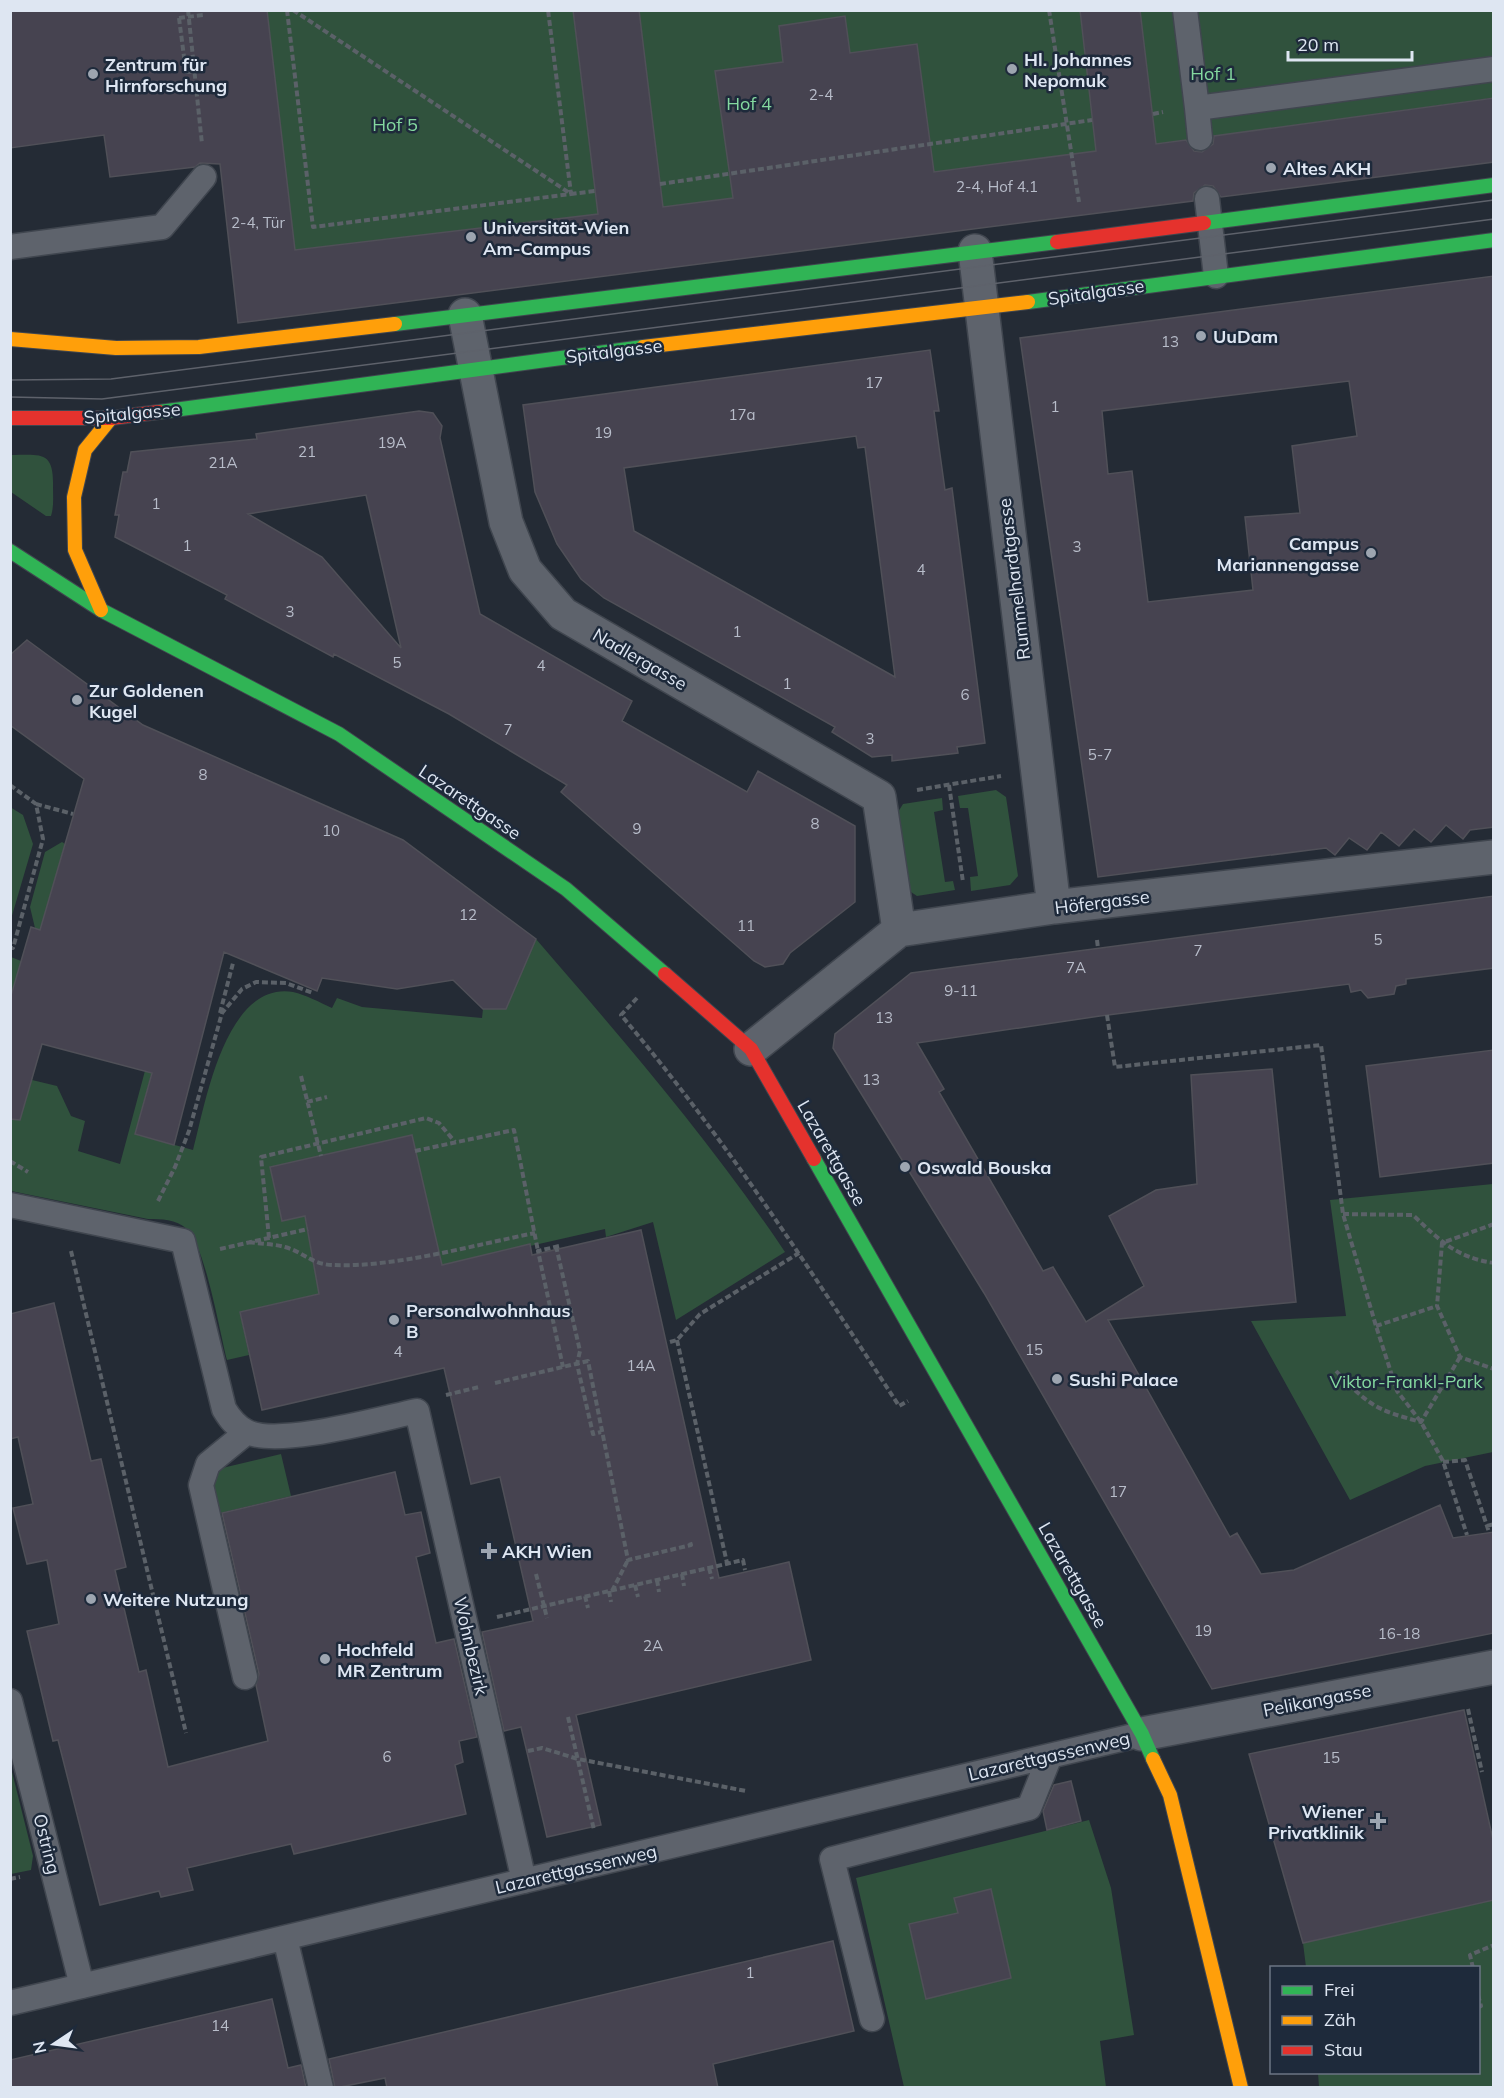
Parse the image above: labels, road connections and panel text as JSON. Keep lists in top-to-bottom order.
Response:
{
  "streets": {
    "main road": ["Spitalgasse", "Lazarettgasse"],
    "street": [
      "Rummelhardtgasse",
      "Nadlergasse",
      "Höfergasse",
      "Pelikangasse"
    ],
    "lane": ["Wohnbezirk", "Lazarettgassenweg", "Ostring"]
  },
  "crossings": [
    ["Spitalgasse", "Rummelhardtgasse"],
    ["Spitalgasse", "Nadlergasse"],
    ["Rummelhardtgasse", "Höfergasse"],
    ["Lazarettgasse", "Pelikangasse"],
    ["Lazarettgasse", "Lazarettgassenweg"],
    ["Wohnbezirk", "Lazarettgassenweg"],
    ["Pelikangasse", "Lazarettgassenweg"],
    ["Lazarettgassenweg", "Ostring"]
  ],
  "parks": [
    "Hof 1",
    "Hof 4",
    "Hof 5",
    "Viktor-Frankl-Park"
  ],
  "places": {
    "other": [
      "Hl. Johannes Nepomuk",
      "Zentrum für Hirnforschung",
      "Altes AKH",
      "Universität-Wien Am-Campus",
      "UuDam",
      "Campus Mariannengasse",
      "Zur Goldenen Kugel",
      "Oswald Bouska",
      "Personalwohnhaus B",
      "Sushi Palace",
      "Weitere Nutzung",
      "Hochfeld MR Zentrum"
    ],
    "health": ["AKH Wien", "Wiener Privatklinik"]
  },
  "house_numbers": [
    "2-4",
    "2-4, Hof 4.1",
    "2-4, Tür",
    "13",
    "17",
    "1",
    "17a",
    "19",
    "19A",
    "21",
    "21A",
    "1",
    "1",
    "3",
    "4",
    "3",
    "1",
    "5",
    "4",
    "1",
    "6",
    "7",
    "3",
    "5-7",
    "8",
    "8",
    "9",
    "10",
    "12",
    "11",
    "5",
    "7",
    "7A",
    "9-11",
    "13",
    "13",
    "15",
    "4",
    "14A",
    "17",
    "19",
    "16-18",
    "2A",
    "6",
    "15",
    "1",
    "14"
  ],
  "legend": ["Frei", "Zäh", "Stau"],
  "scale_bar": "20 m",
  "north": "left"
}
